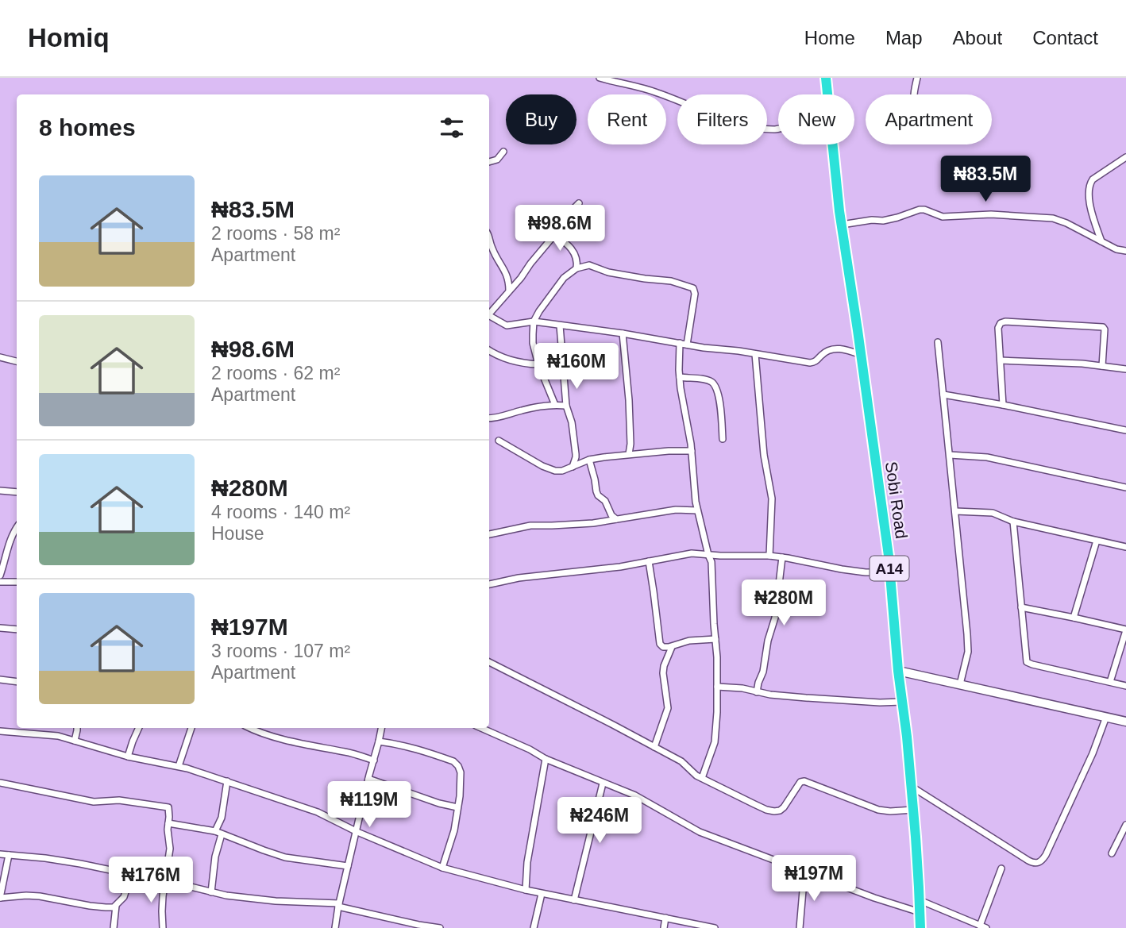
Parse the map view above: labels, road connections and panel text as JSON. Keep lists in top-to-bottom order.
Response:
{
  "streets": {
    "highway": ["Sobi Road", "A14"]
  },
  "page": {
    "header": "Homiq",
    "nav": [
      "Home",
      "Map",
      "About",
      "Contact"
    ],
    "chip": [
      "Buy",
      "Rent",
      "Filters",
      "New",
      "Apartment"
    ],
    "heading": "8 homes",
    "price": [
      "₦83.5M",
      "₦98.6M",
      "₦160M",
      "₦280M",
      "₦119M",
      "₦246M",
      "₦197M",
      "₦176M"
    ],
    "list": [
      {
        "name": "₦83.5M",
        "note": "2 rooms · 58 m² · Apartment"
      },
      {
        "name": "₦98.6M",
        "note": "2 rooms · 62 m² · Apartment"
      },
      {
        "name": "₦280M",
        "note": "4 rooms · 140 m² · House"
      },
      {
        "name": "₦197M",
        "note": "3 rooms · 107 m² · Apartment"
      }
    ]
  }
}
